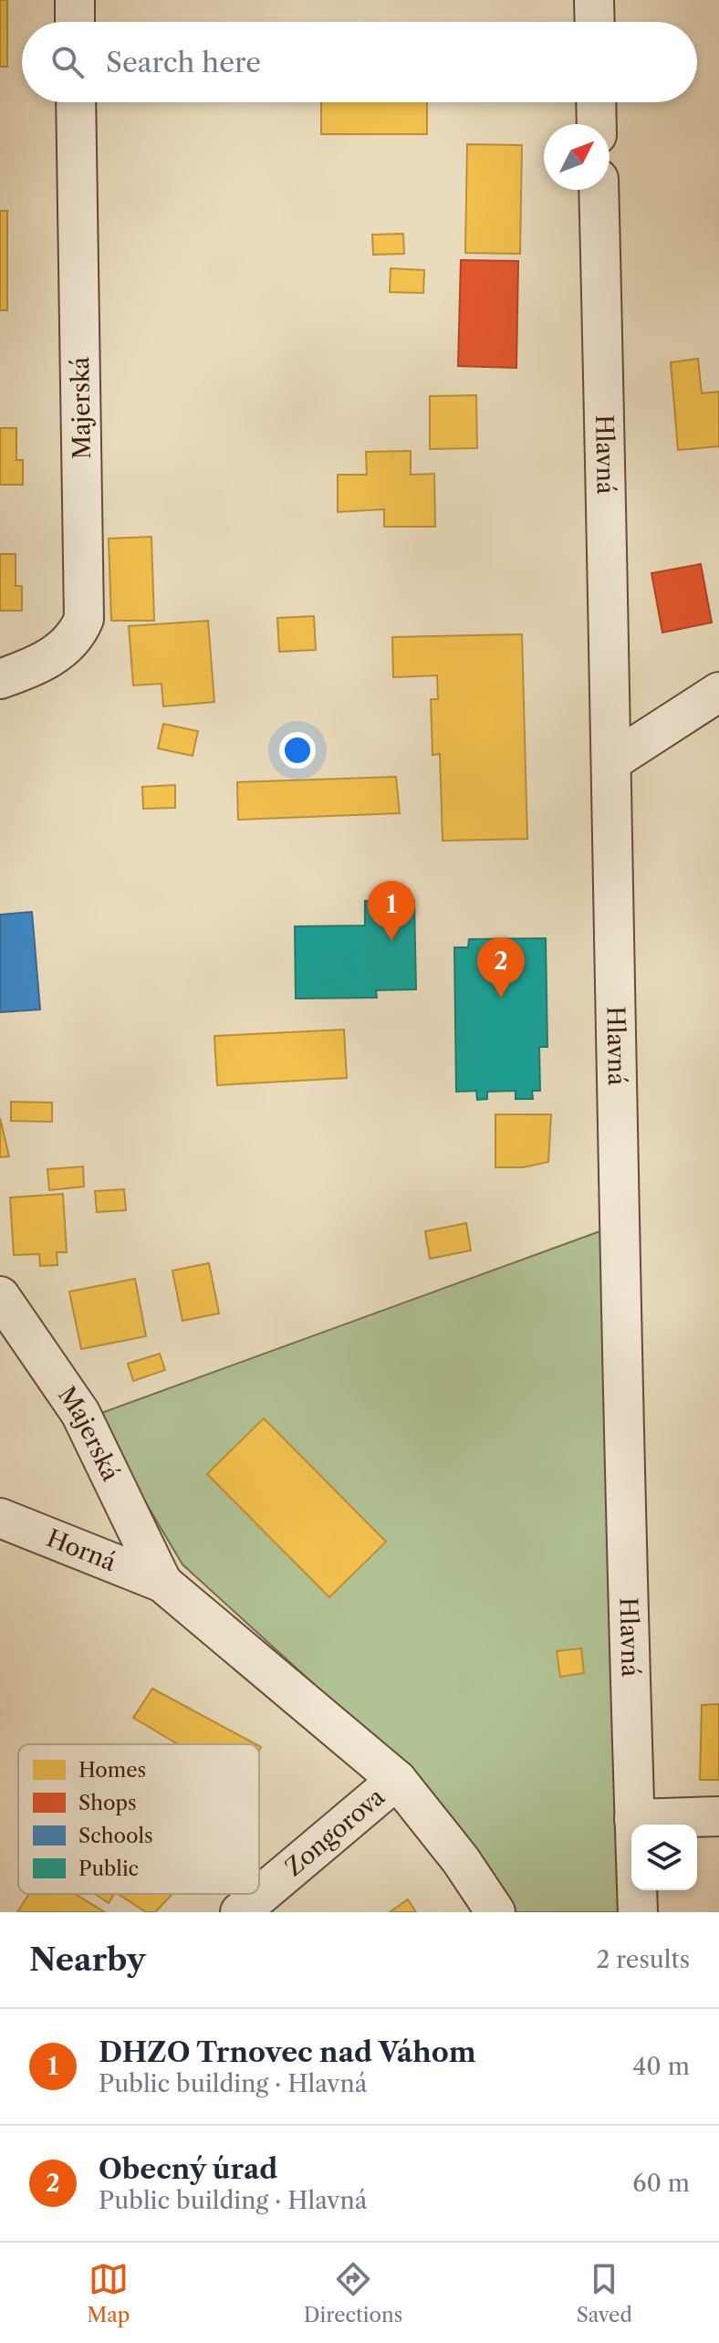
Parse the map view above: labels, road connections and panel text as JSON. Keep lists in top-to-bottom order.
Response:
{
  "streets": {
    "street": [
      "Majerská",
      "Hlavná",
      "Horná",
      "Zongorova"
    ]
  },
  "crossings": [
    ["Majerská", "Horná"]
  ],
  "legend": [
    "Homes",
    "Shops",
    "Schools",
    "Public"
  ],
  "north": "top right",
  "page": {
    "search": "Search here",
    "pins": ["1", "2"],
    "heading": ["Nearby", "2 results"],
    "list": [
      {
        "mark": "1",
        "name": "DHZO Trnovec nad Váhom",
        "note": "Public building · Hlavná",
        "value": "40 m"
      },
      {
        "mark": "2",
        "name": "Obecný úrad",
        "note": "Public building · Hlavná",
        "value": "60 m"
      }
    ],
    "nav": ["Map", "Directions", "Saved"]
  }
}
